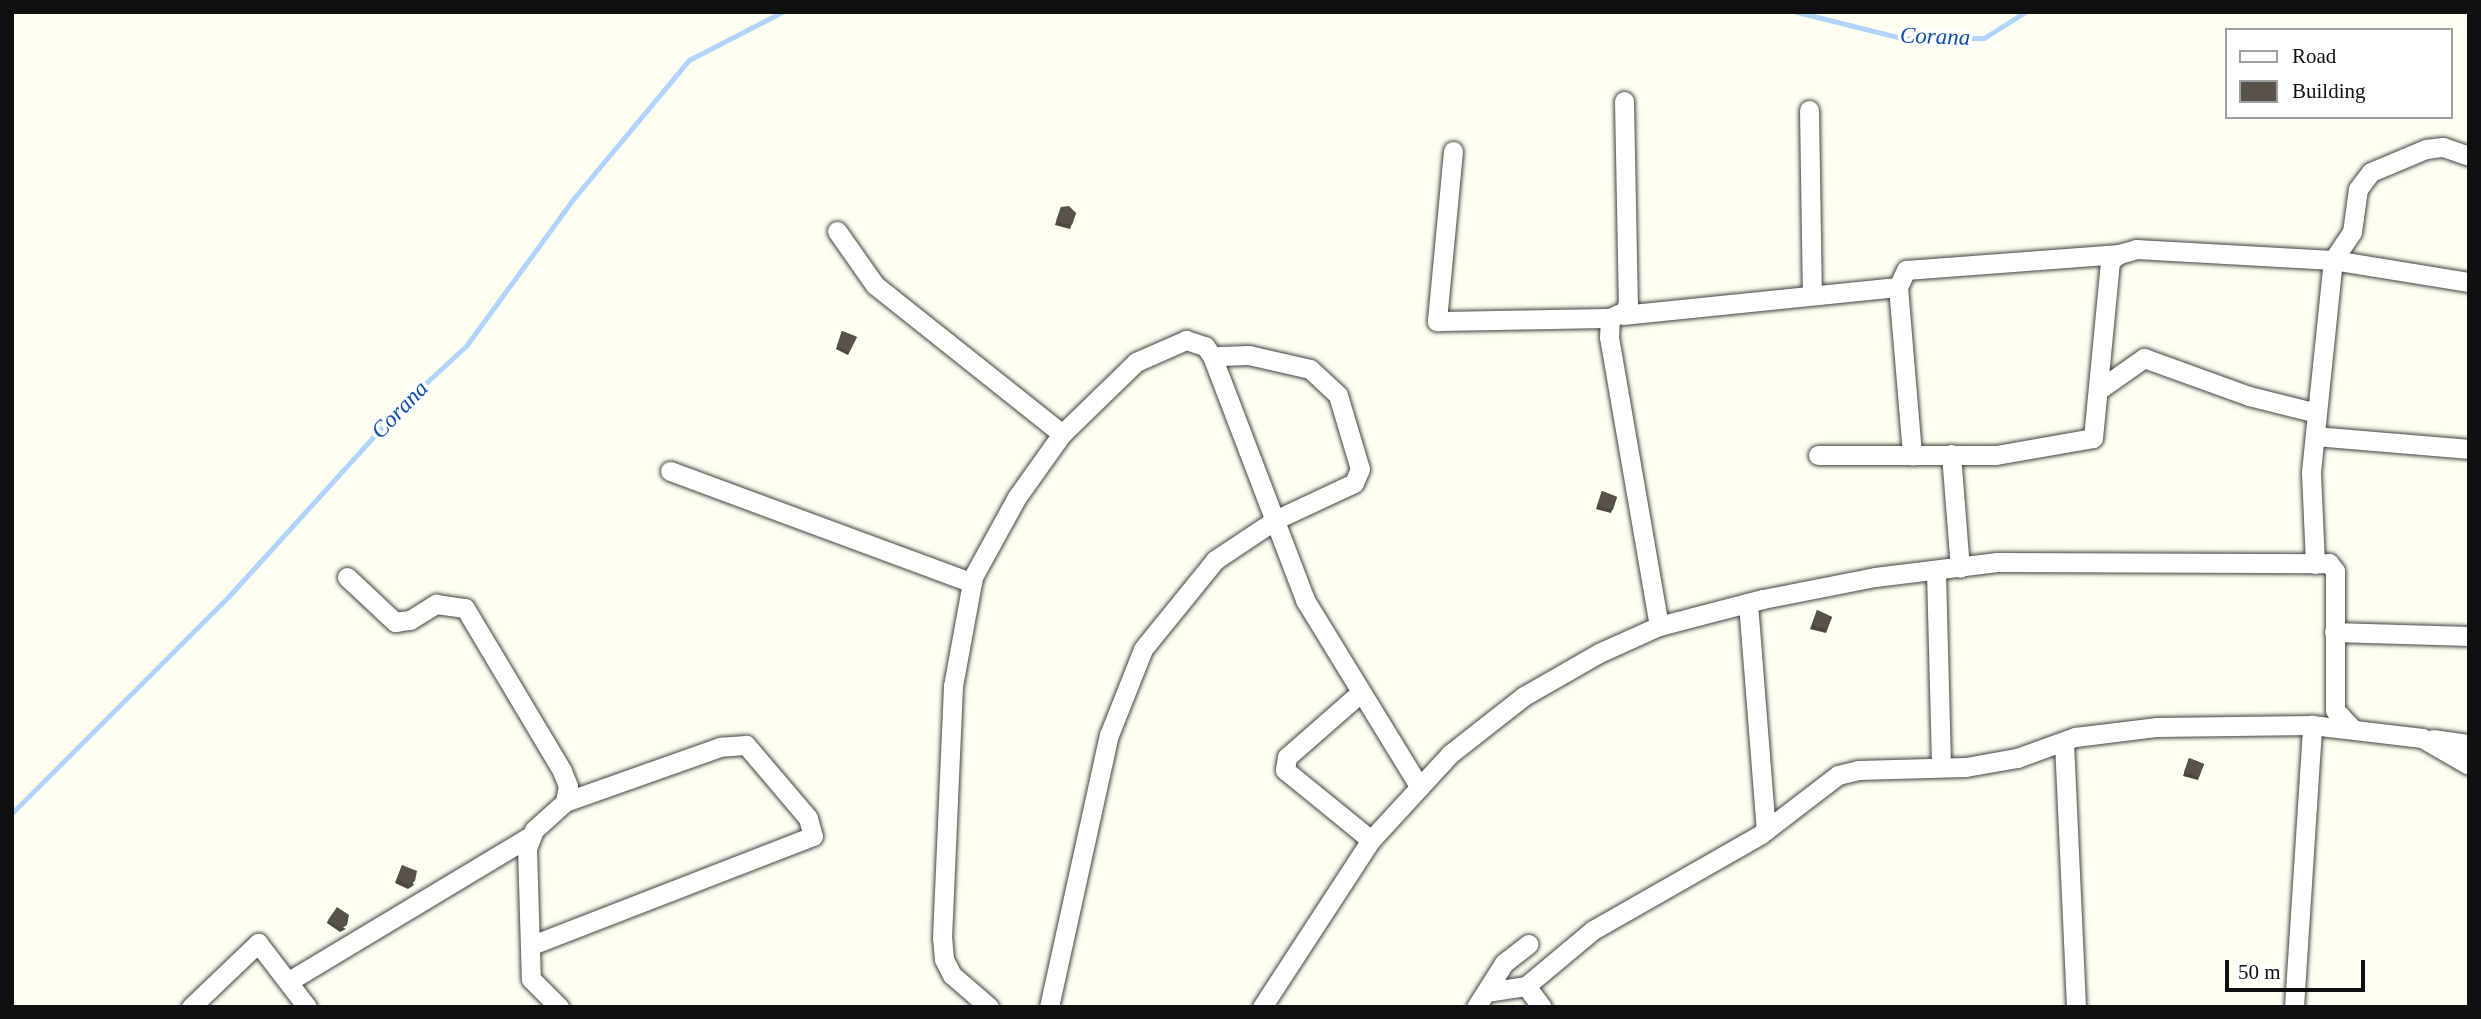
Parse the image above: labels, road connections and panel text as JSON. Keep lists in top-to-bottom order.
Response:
{
  "water": ["Corana"],
  "legend": ["Road", "Building"],
  "scale_bar": "50 m"
}
